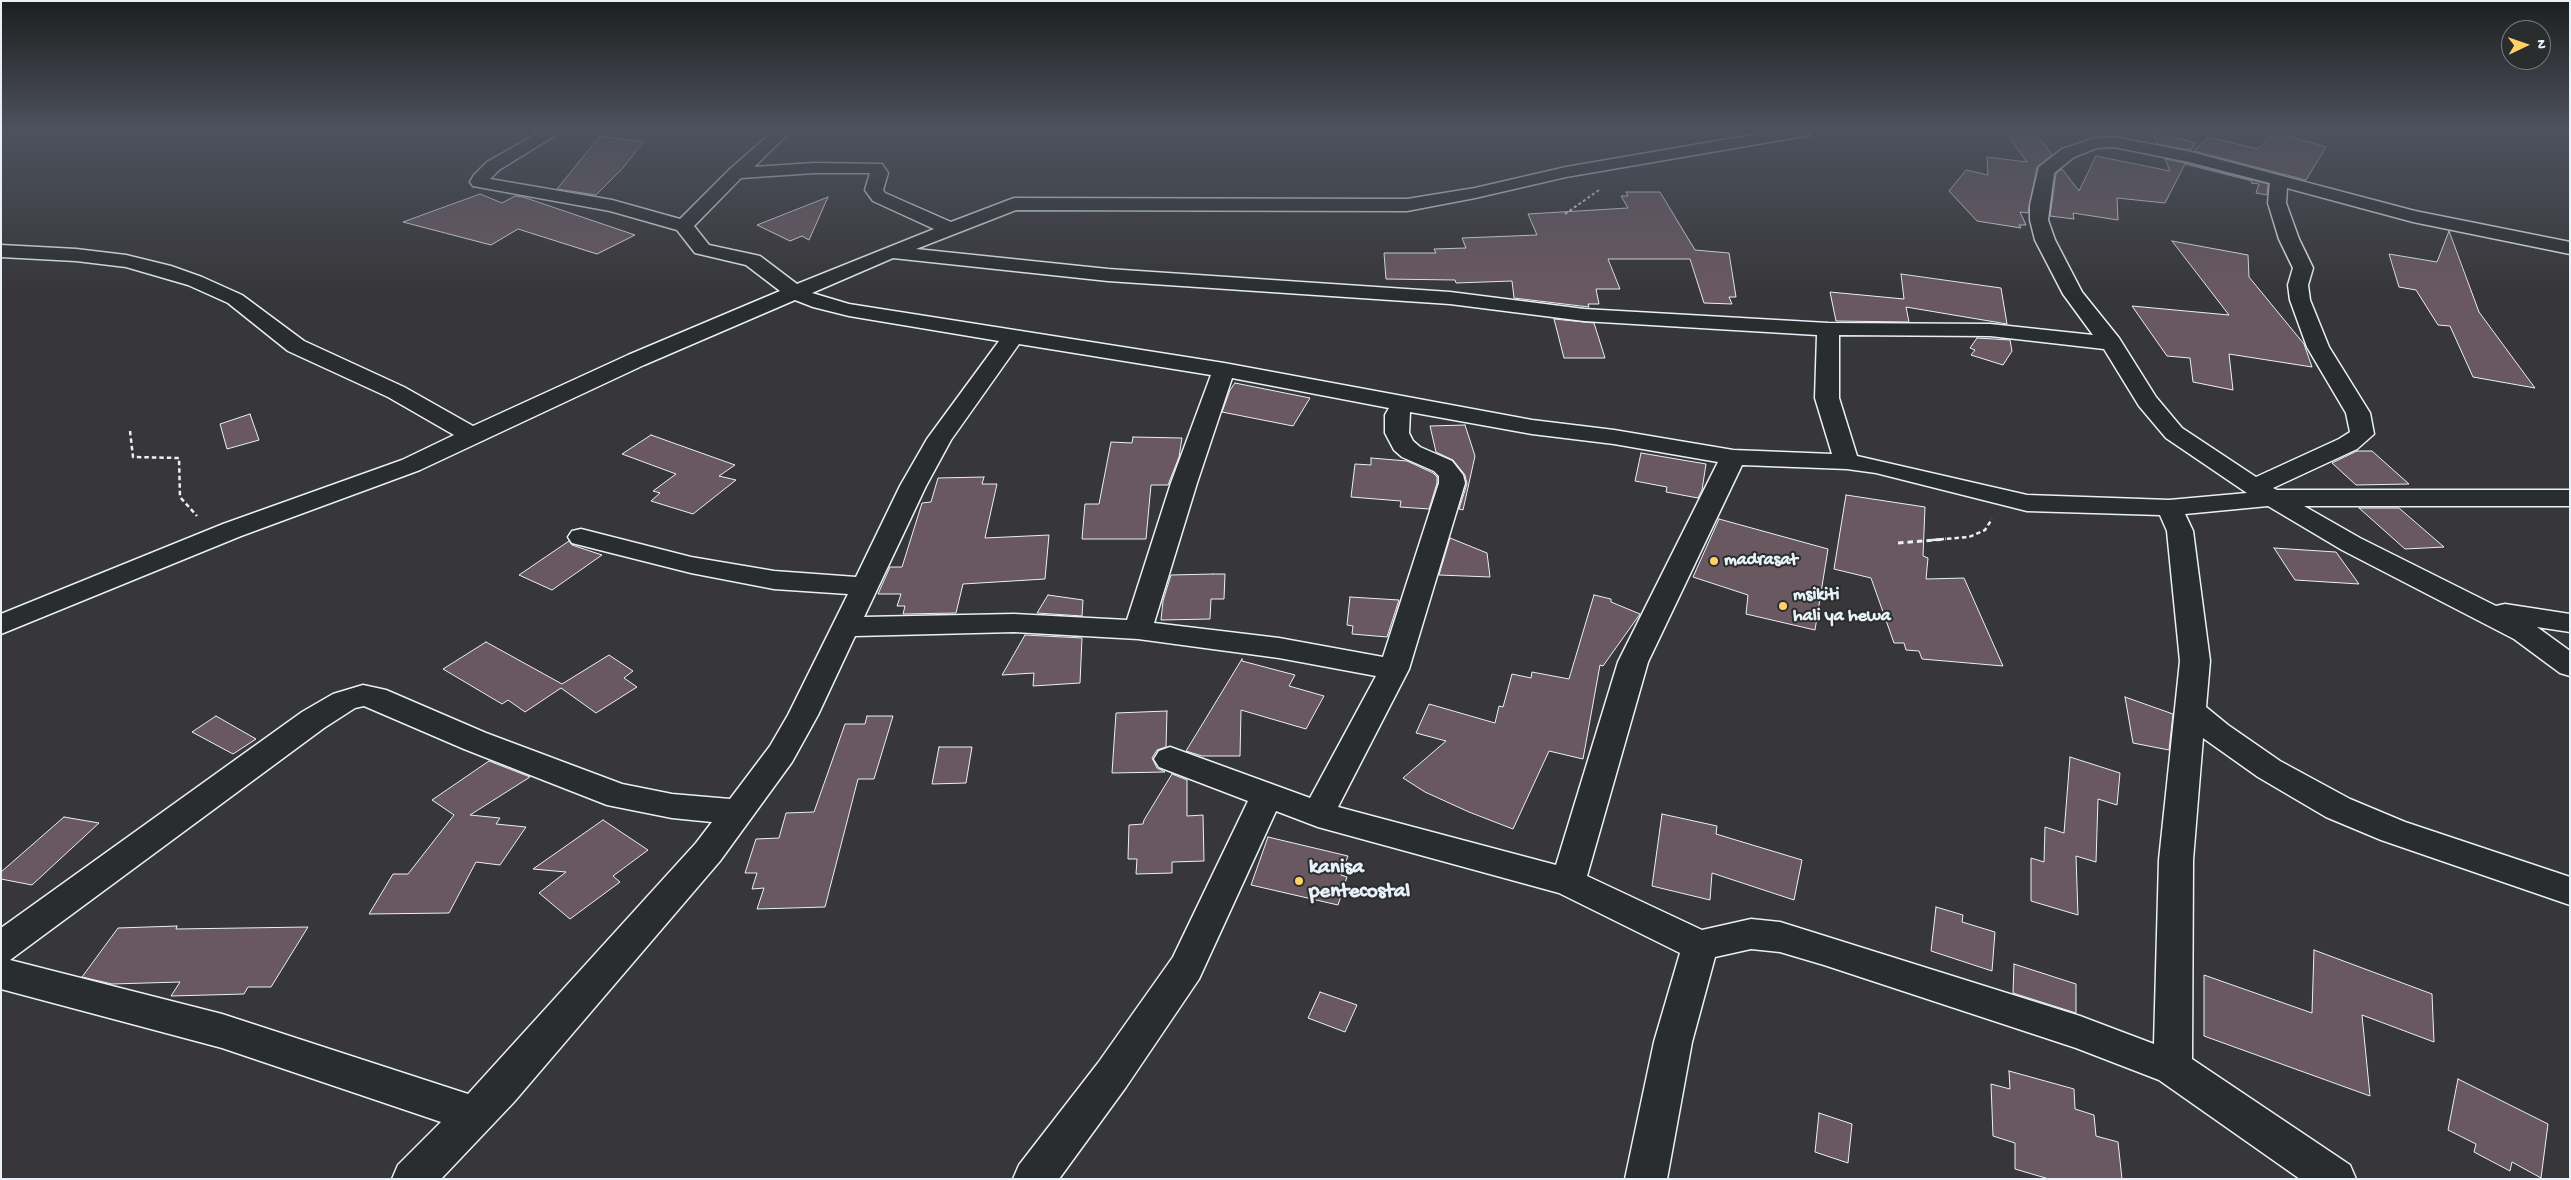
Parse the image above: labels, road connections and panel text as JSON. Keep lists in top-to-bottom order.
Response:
{
  "places": ["madrasat", "msikiti hali ya hewa", "kanisa pentecostal"],
  "north": "right"
}
